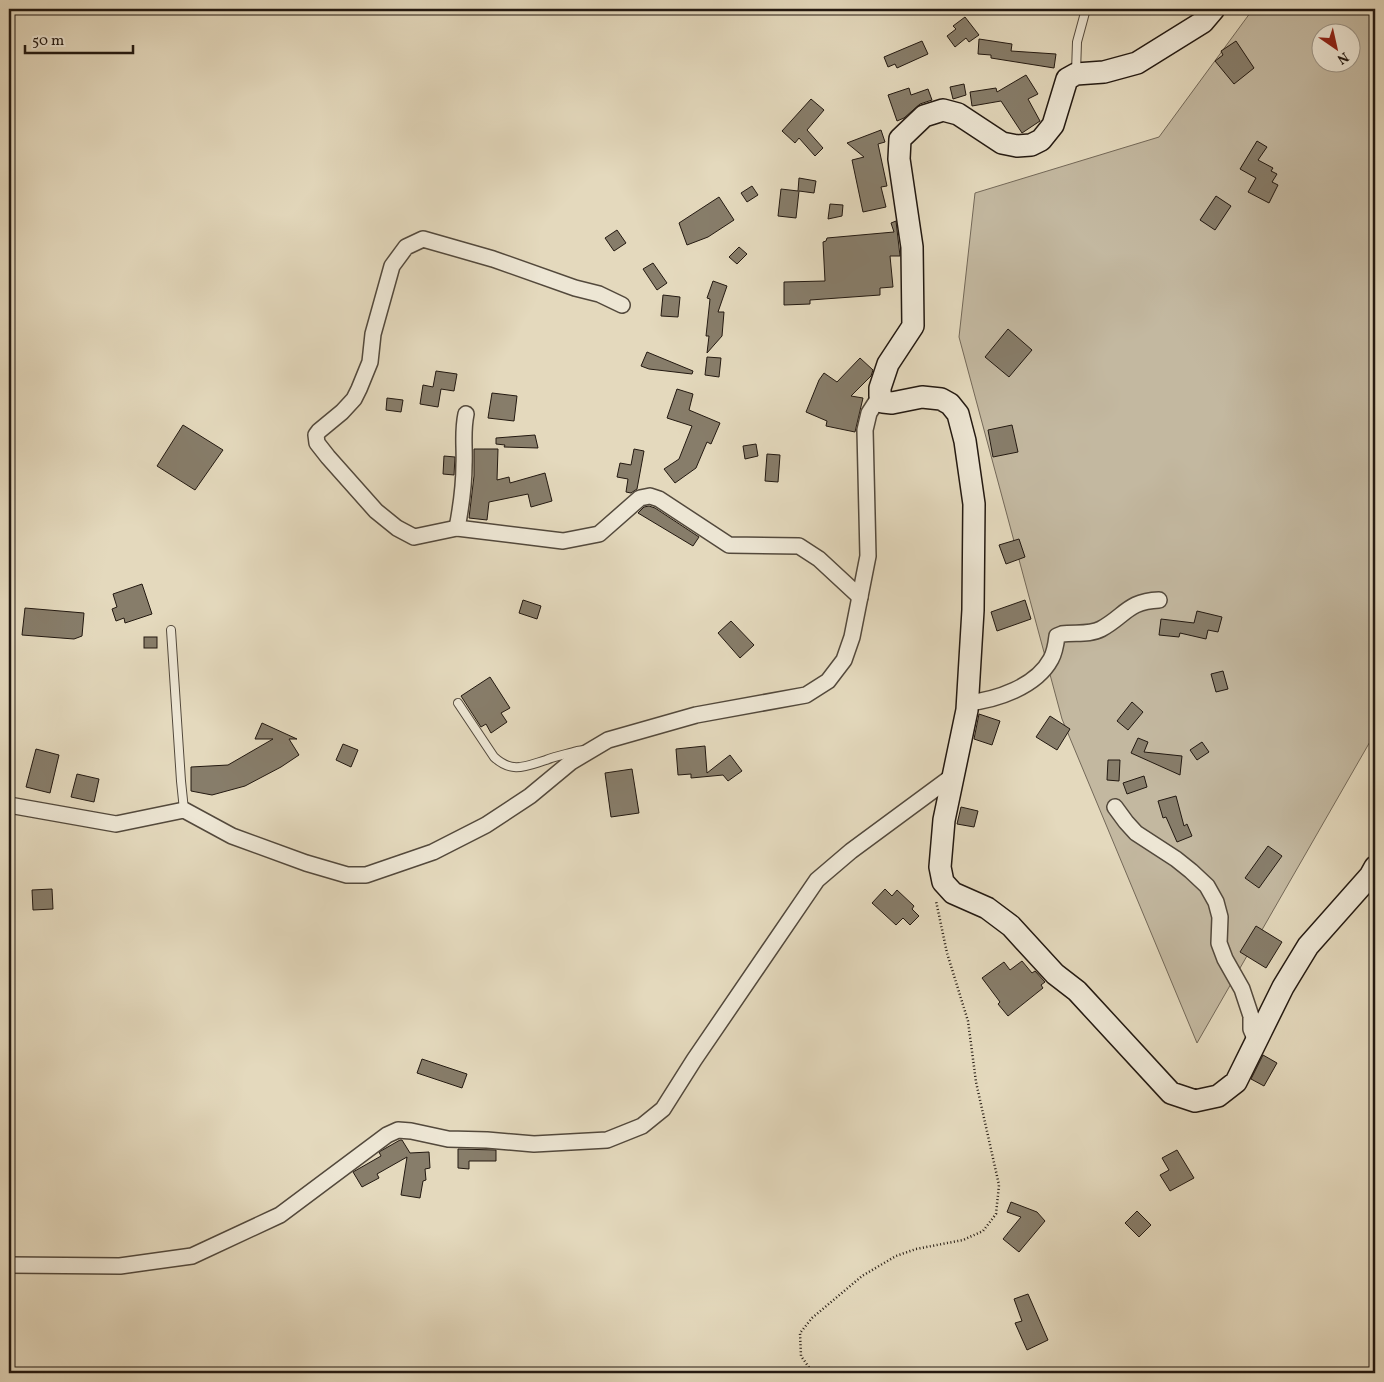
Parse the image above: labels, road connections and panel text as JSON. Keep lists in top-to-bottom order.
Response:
{
  "scale_bar": "50 m",
  "north": "bottom right"
}
